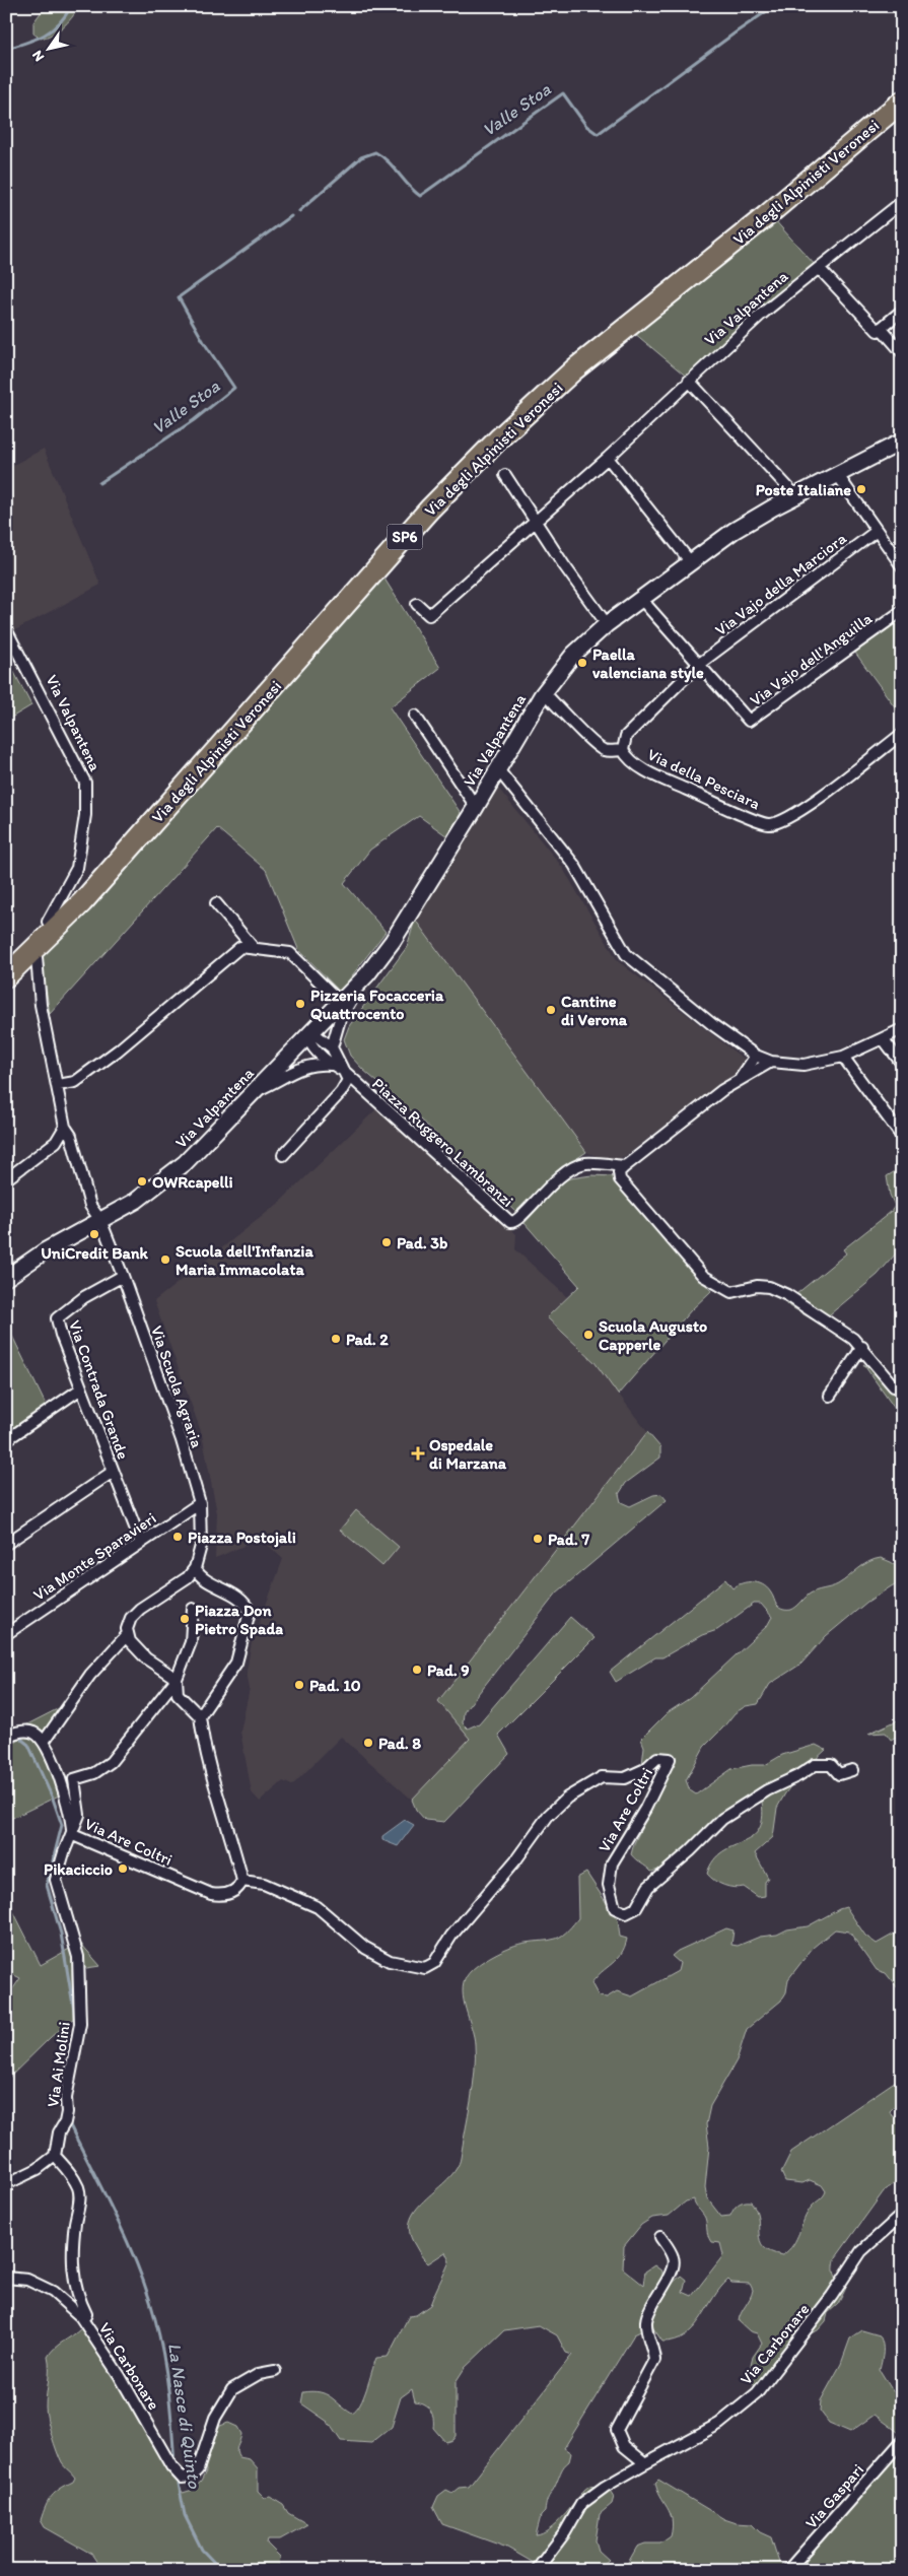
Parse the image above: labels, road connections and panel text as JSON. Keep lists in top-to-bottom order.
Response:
{
  "streets": {
    "highway": ["Via degli Alpinisti Veronesi", "SP6"],
    "street": [
      "Via Valpantena",
      "Via Vajo della Marciora",
      "Via Vajo dell'Anguilla",
      "Via della Pesciara",
      "Piazza Ruggero Lambranzi",
      "Via Scuola Agraria",
      "Via Contrada Grande",
      "Via Monte Sparavieri",
      "Via Are Coltri",
      "Via Ai Molini",
      "Via Carbonare",
      "Via Gaspari"
    ]
  },
  "crossings": [
    ["Via Valpantena", "Via Vajo della Marciora"],
    ["Via Valpantena", "Via della Pesciara"],
    ["Via Valpantena", "Piazza Ruggero Lambranzi"],
    ["Via Valpantena", "Via Scuola Agraria"],
    ["Via Vajo della Marciora", "Via Vajo dell'Anguilla"],
    ["Via Vajo della Marciora", "Via della Pesciara"],
    ["Via Scuola Agraria", "Via Contrada Grande"],
    ["Via Scuola Agraria", "Via Monte Sparavieri"],
    ["Via Contrada Grande", "Via Monte Sparavieri"],
    ["Via Are Coltri", "Via Ai Molini"]
  ],
  "water": ["Valle Stoa", "La Nasce di Quinto"],
  "places": {
    "other": [
      "Poste Italiane",
      "Paella valenciana style",
      "Pizzeria Focacceria Quattrocento",
      "Cantine di Verona",
      "OWRcapelli",
      "UniCredit Bank",
      "Pad. 3b",
      "Scuola dell'Infanzia Maria Immacolata",
      "Scuola Augusto Capperle",
      "Pad. 2",
      "Piazza Postojali",
      "Pad. 7",
      "Piazza Don Pietro Spada",
      "Pad. 9",
      "Pad. 10",
      "Pad. 8",
      "Pikaciccio"
    ],
    "health": ["Ospedale di Marzana"]
  },
  "north": "bottom left"
}
